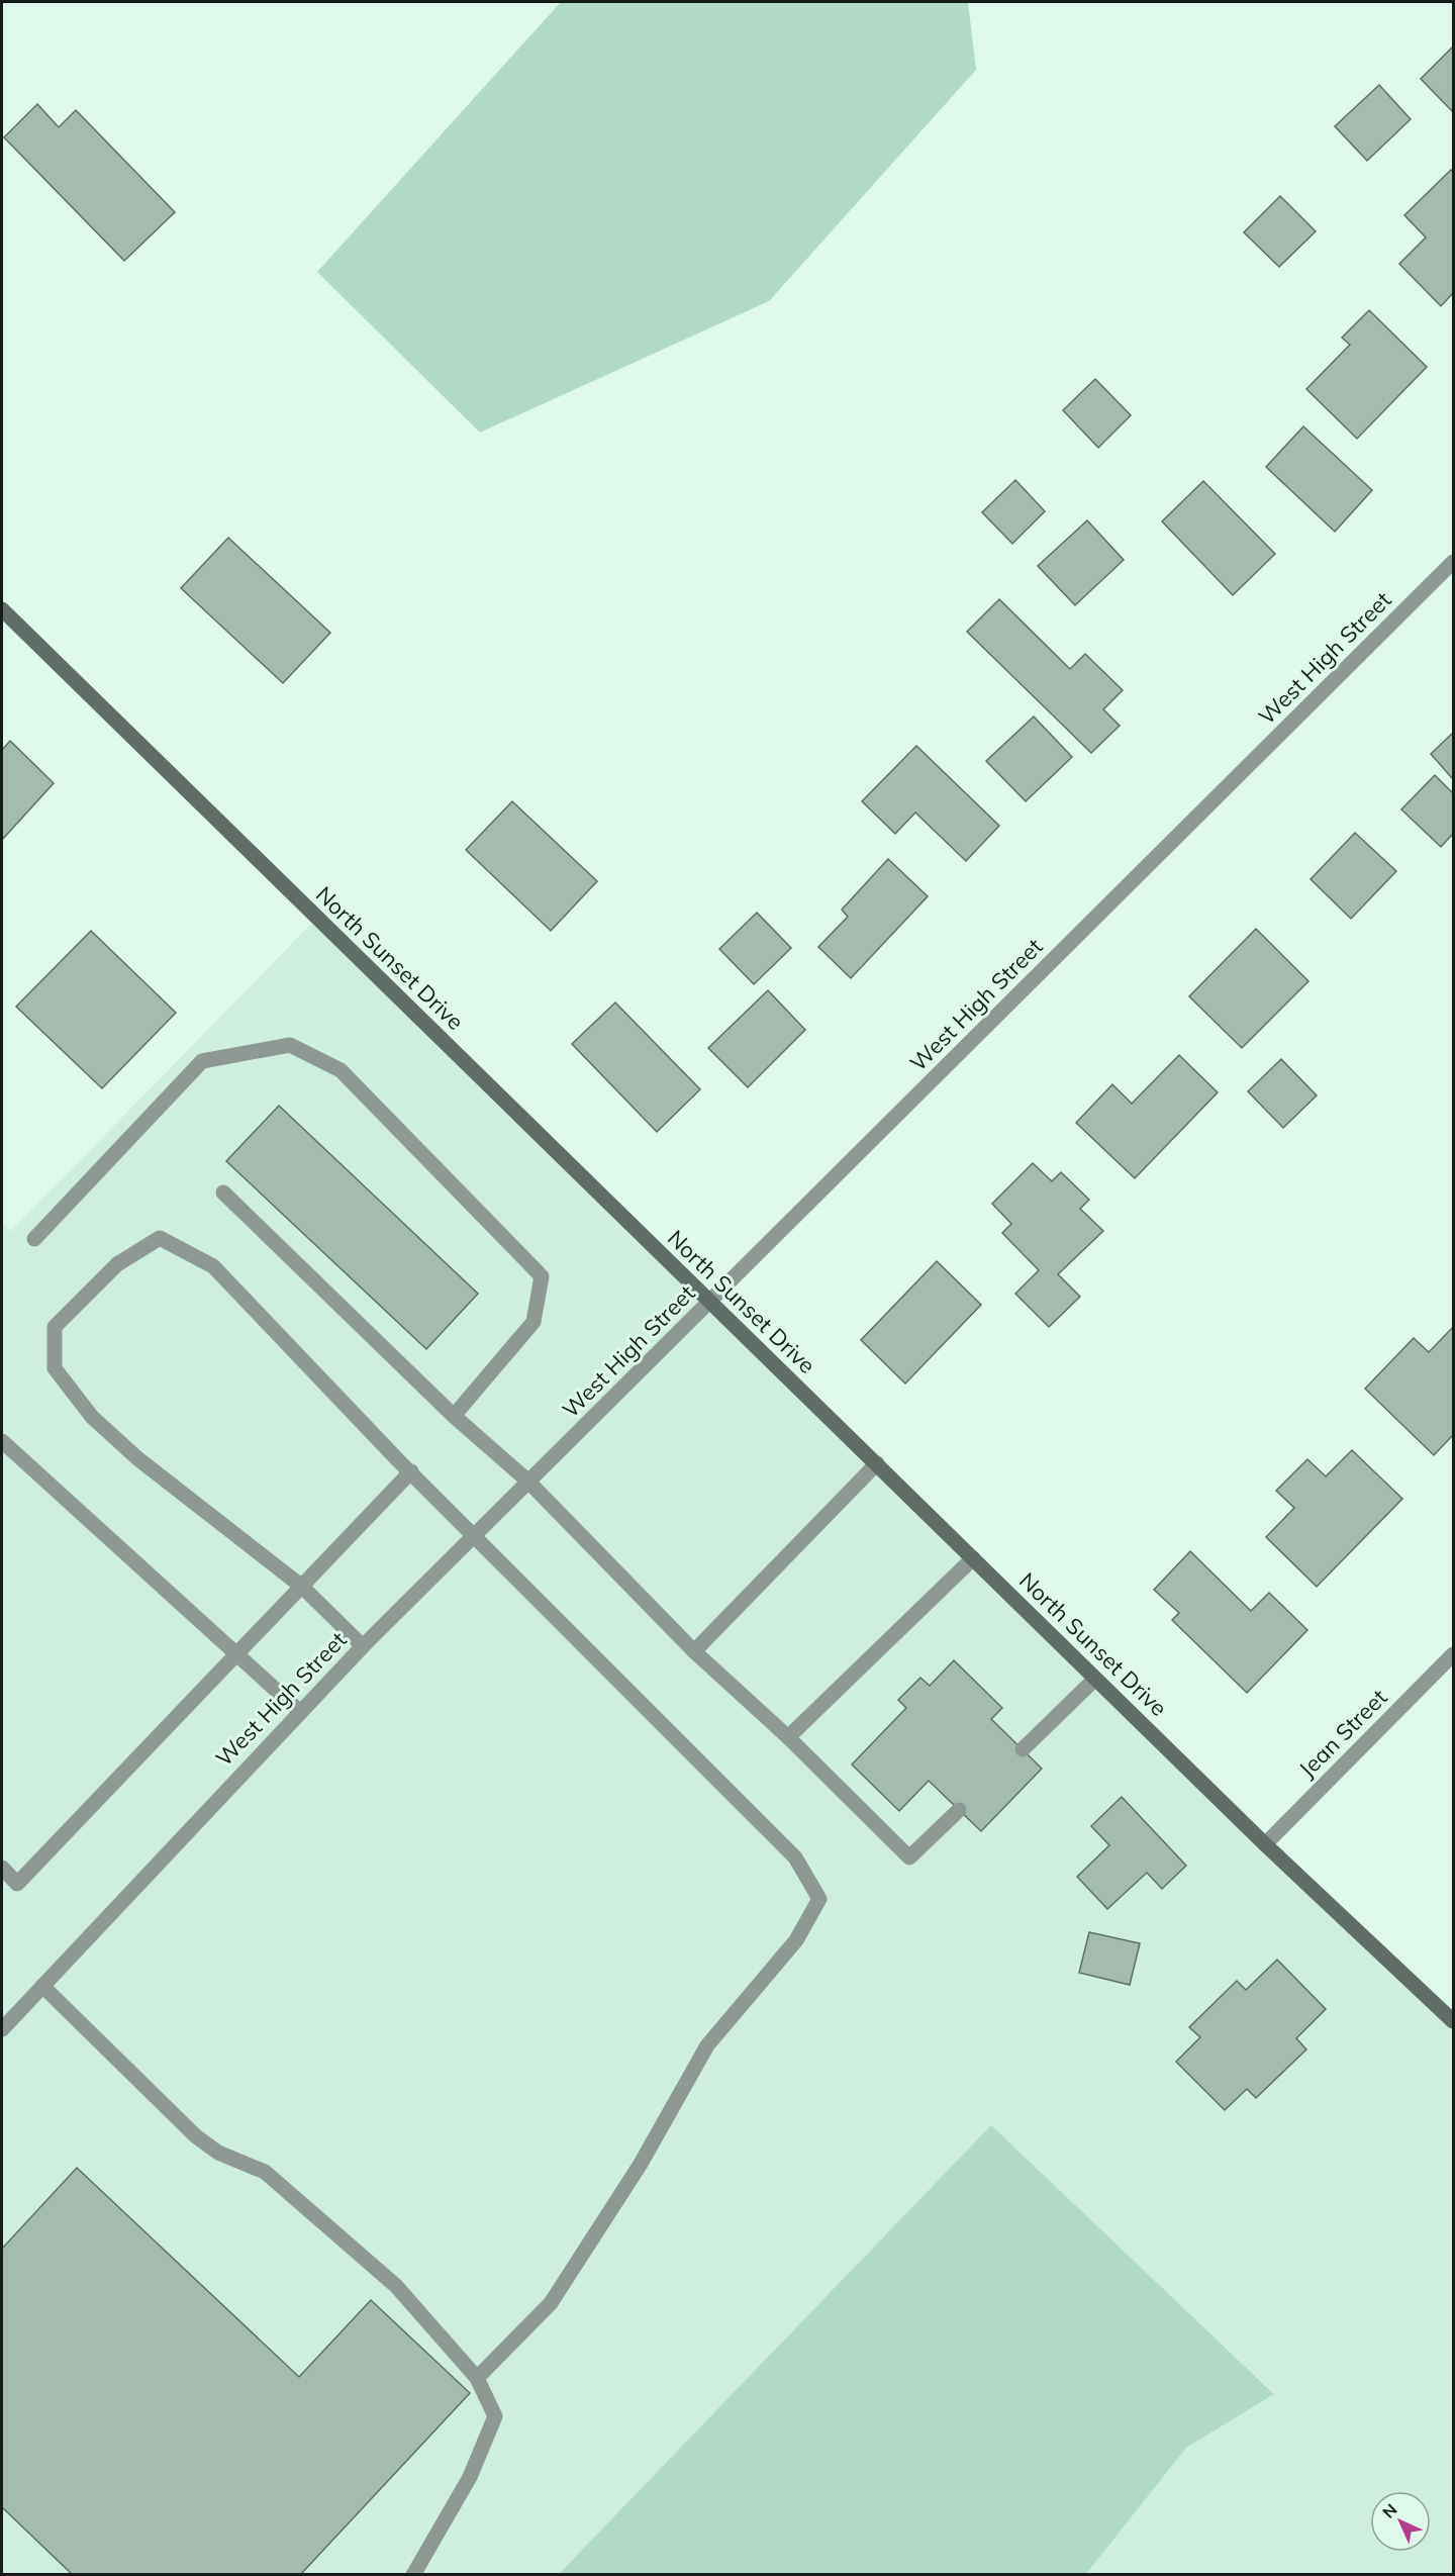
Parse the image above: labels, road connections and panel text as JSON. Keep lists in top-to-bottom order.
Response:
{
  "streets": {
    "main road": ["North Sunset Drive"],
    "street": ["West High Street", "Jean Street"]
  },
  "crossings": [
    ["West High Street", "North Sunset Drive"],
    ["North Sunset Drive", "Jean Street"]
  ],
  "north": "top left"
}
